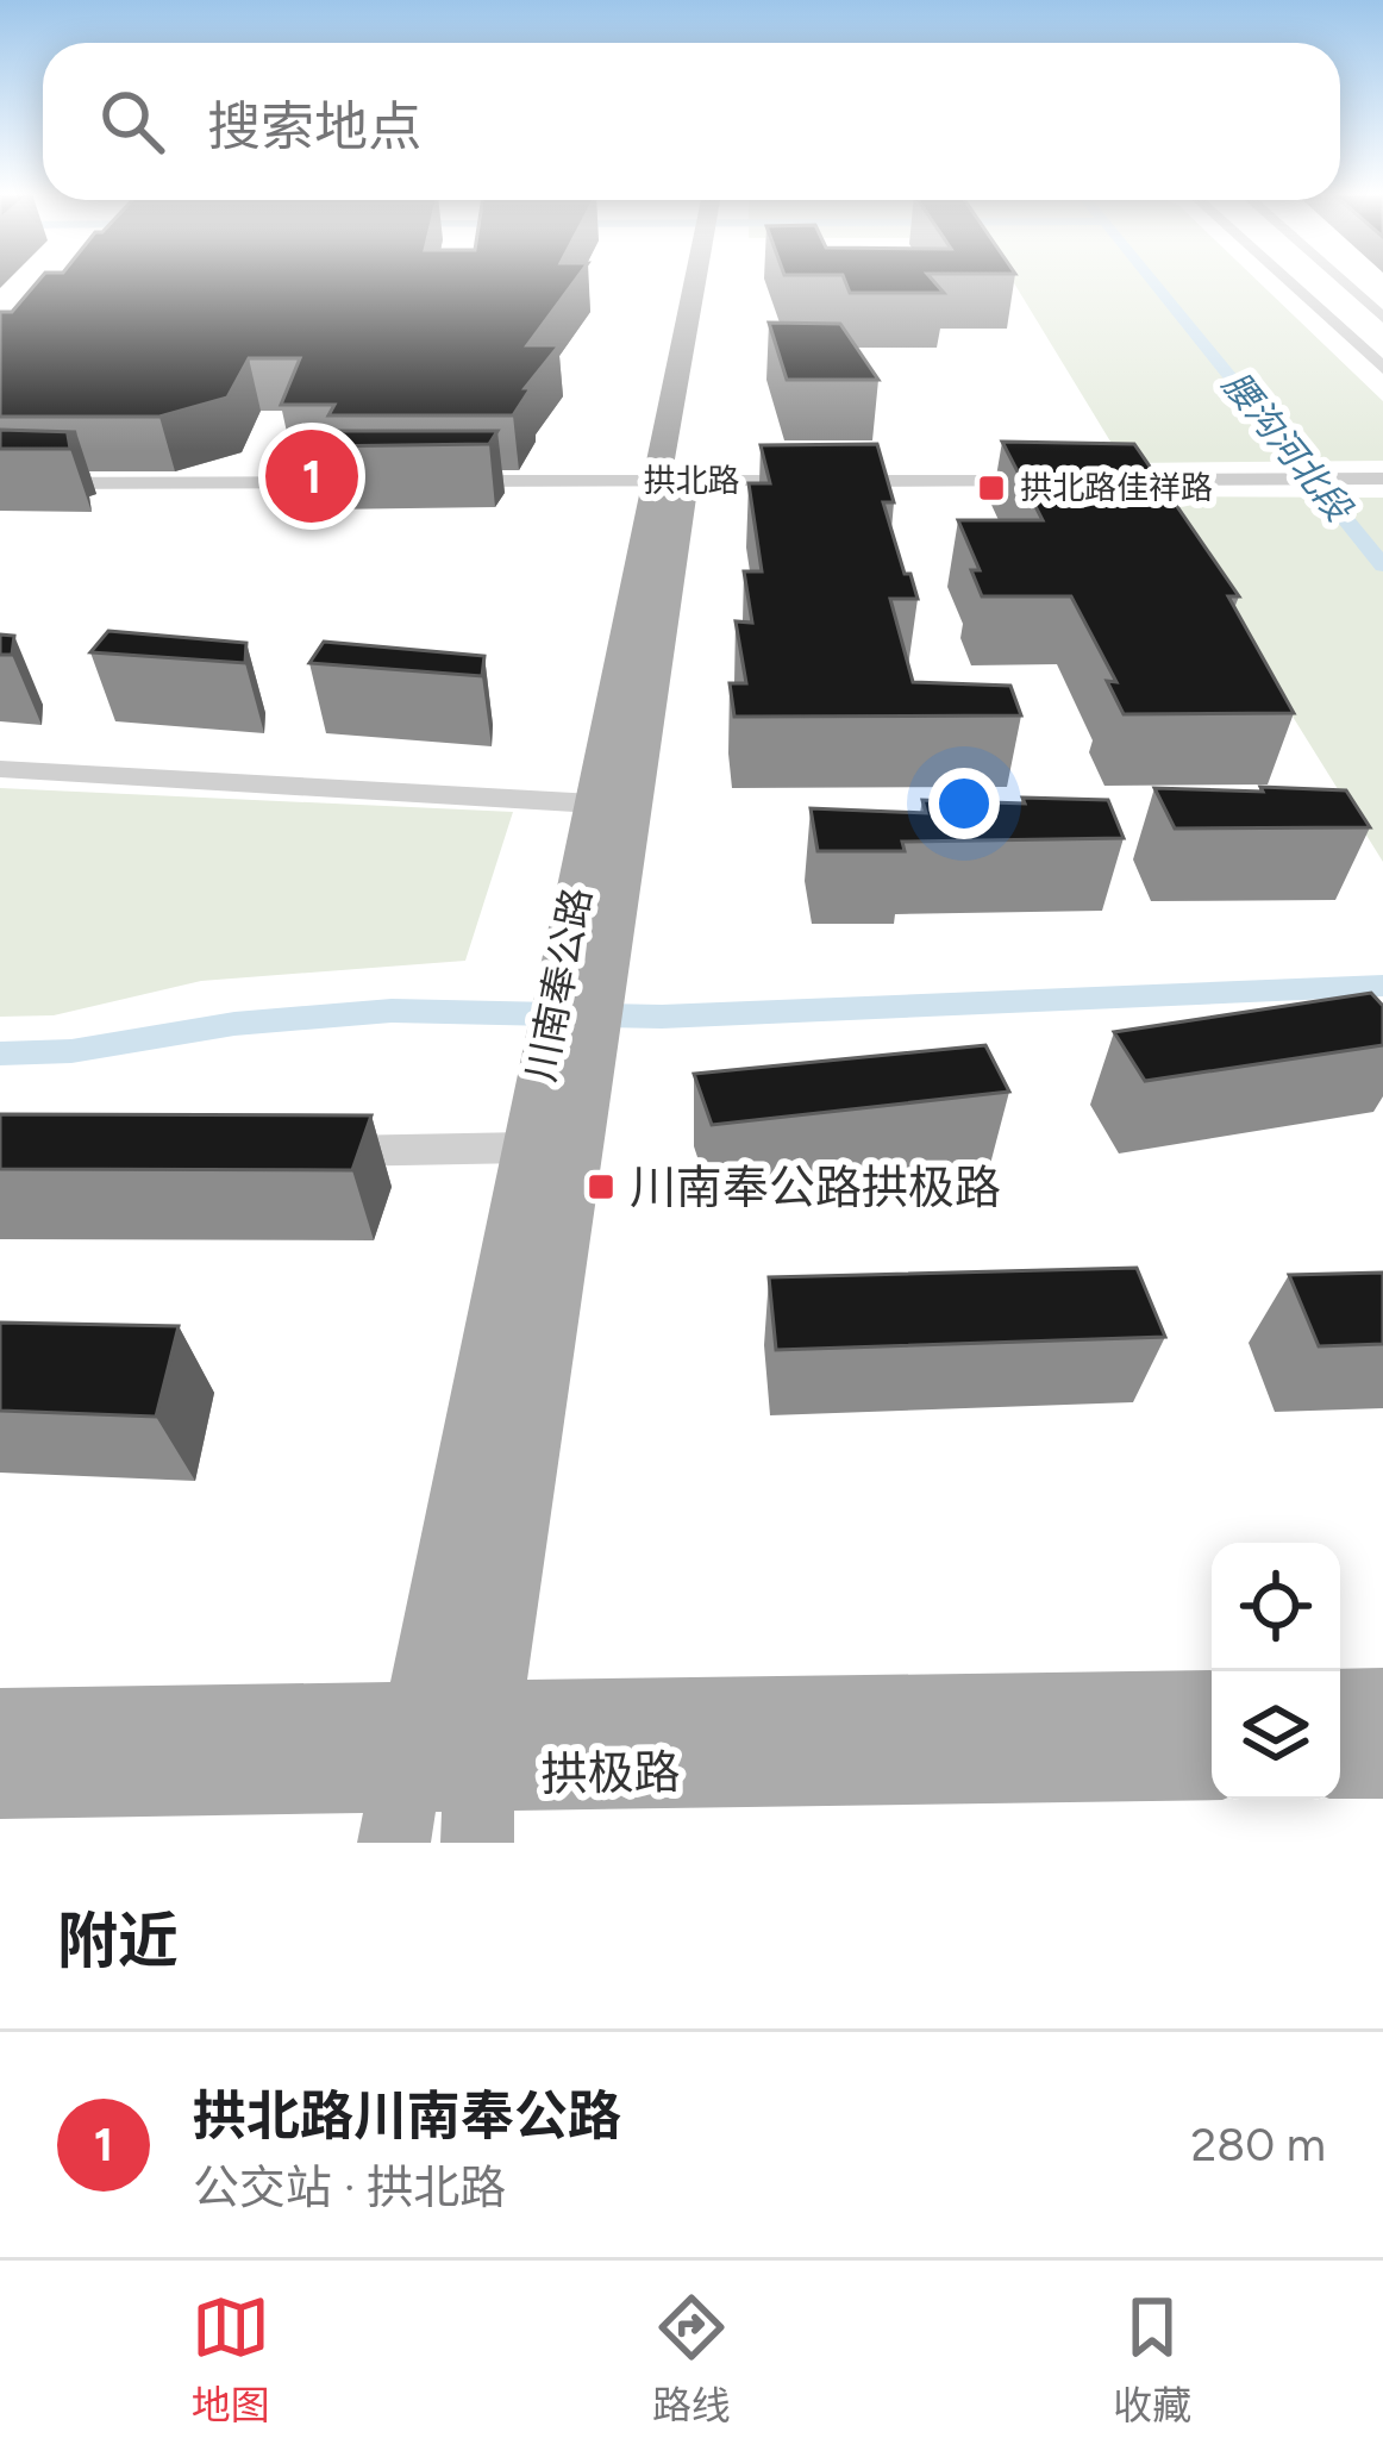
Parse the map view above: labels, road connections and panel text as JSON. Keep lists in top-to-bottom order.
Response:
{
  "streets": {
    "main road": ["川南奉公路", "拱极路"],
    "street": ["拱北路"]
  },
  "crossings": [
    ["拱北路", "川南奉公路"],
    ["川南奉公路", "拱极路"]
  ],
  "water": ["腰沟河北段"],
  "places": {
    "transit": ["拱北路佳祥路", "川南奉公路拱极路"]
  },
  "page": {
    "search": "搜索地点",
    "pins": "1",
    "heading": "附近",
    "list": [
      {
        "mark": "1",
        "name": "拱北路川南奉公路",
        "note": "公交站 · 拱北路",
        "value": "280 m"
      }
    ],
    "nav": ["地图", "路线", "收藏"]
  }
}
